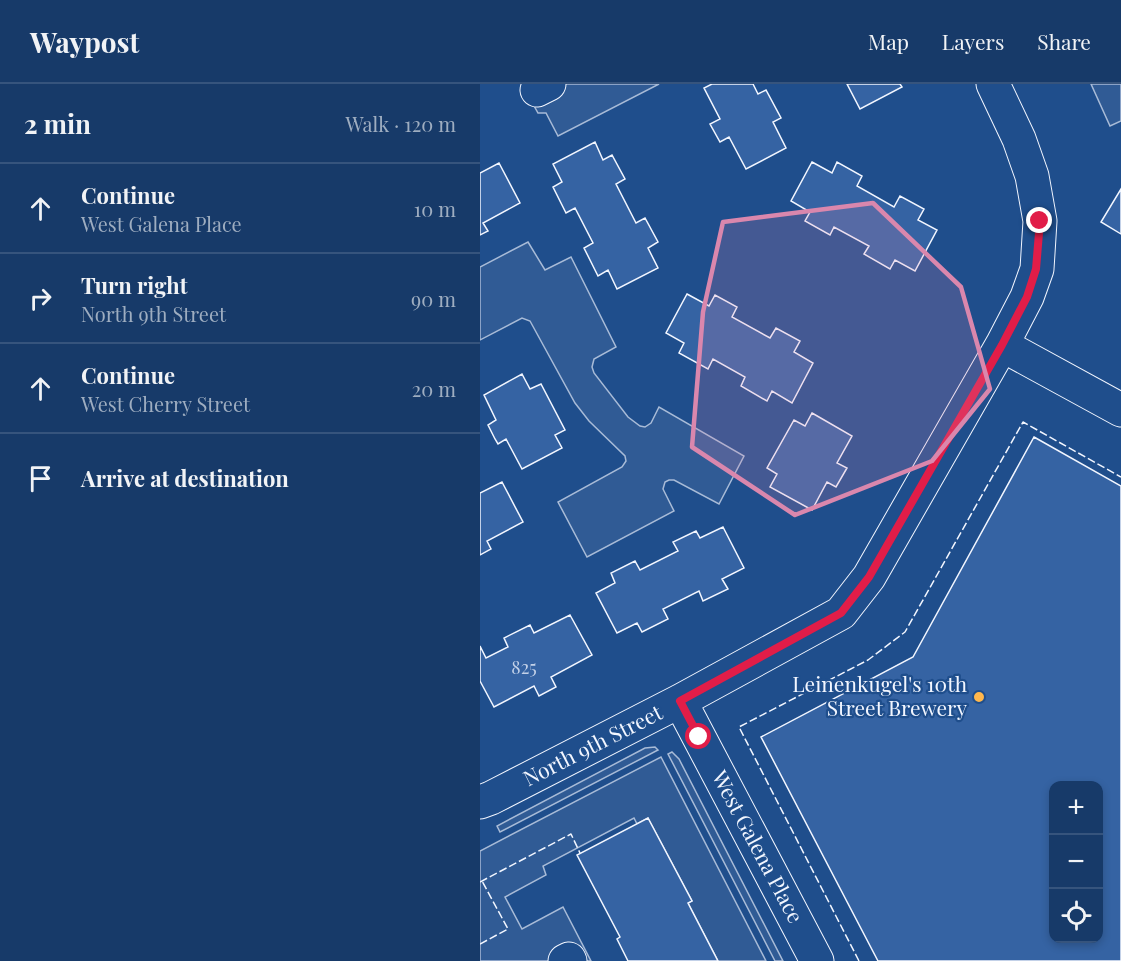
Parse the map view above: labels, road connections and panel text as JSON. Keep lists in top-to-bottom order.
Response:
{
  "streets": {
    "street": ["North 9th Street", "West Galena Place"]
  },
  "crossings": [
    ["North 9th Street", "West Galena Place"]
  ],
  "places": ["Leinenkugel's 10th Street Brewery"],
  "house_numbers": ["825"],
  "page": {
    "header": "Waypost",
    "nav": ["Map", "Layers", "Share"],
    "heading": ["2 min", "Walk · 120 m"],
    "list": [
      ["Continue", "West Galena Place", "10 m"],
      ["Turn right", "North 9th Street", "90 m"],
      ["Continue", "West Cherry Street", "20 m"],
      "Arrive at destination"
    ],
    "map_buttons": ["+", "−"]
  }
}
